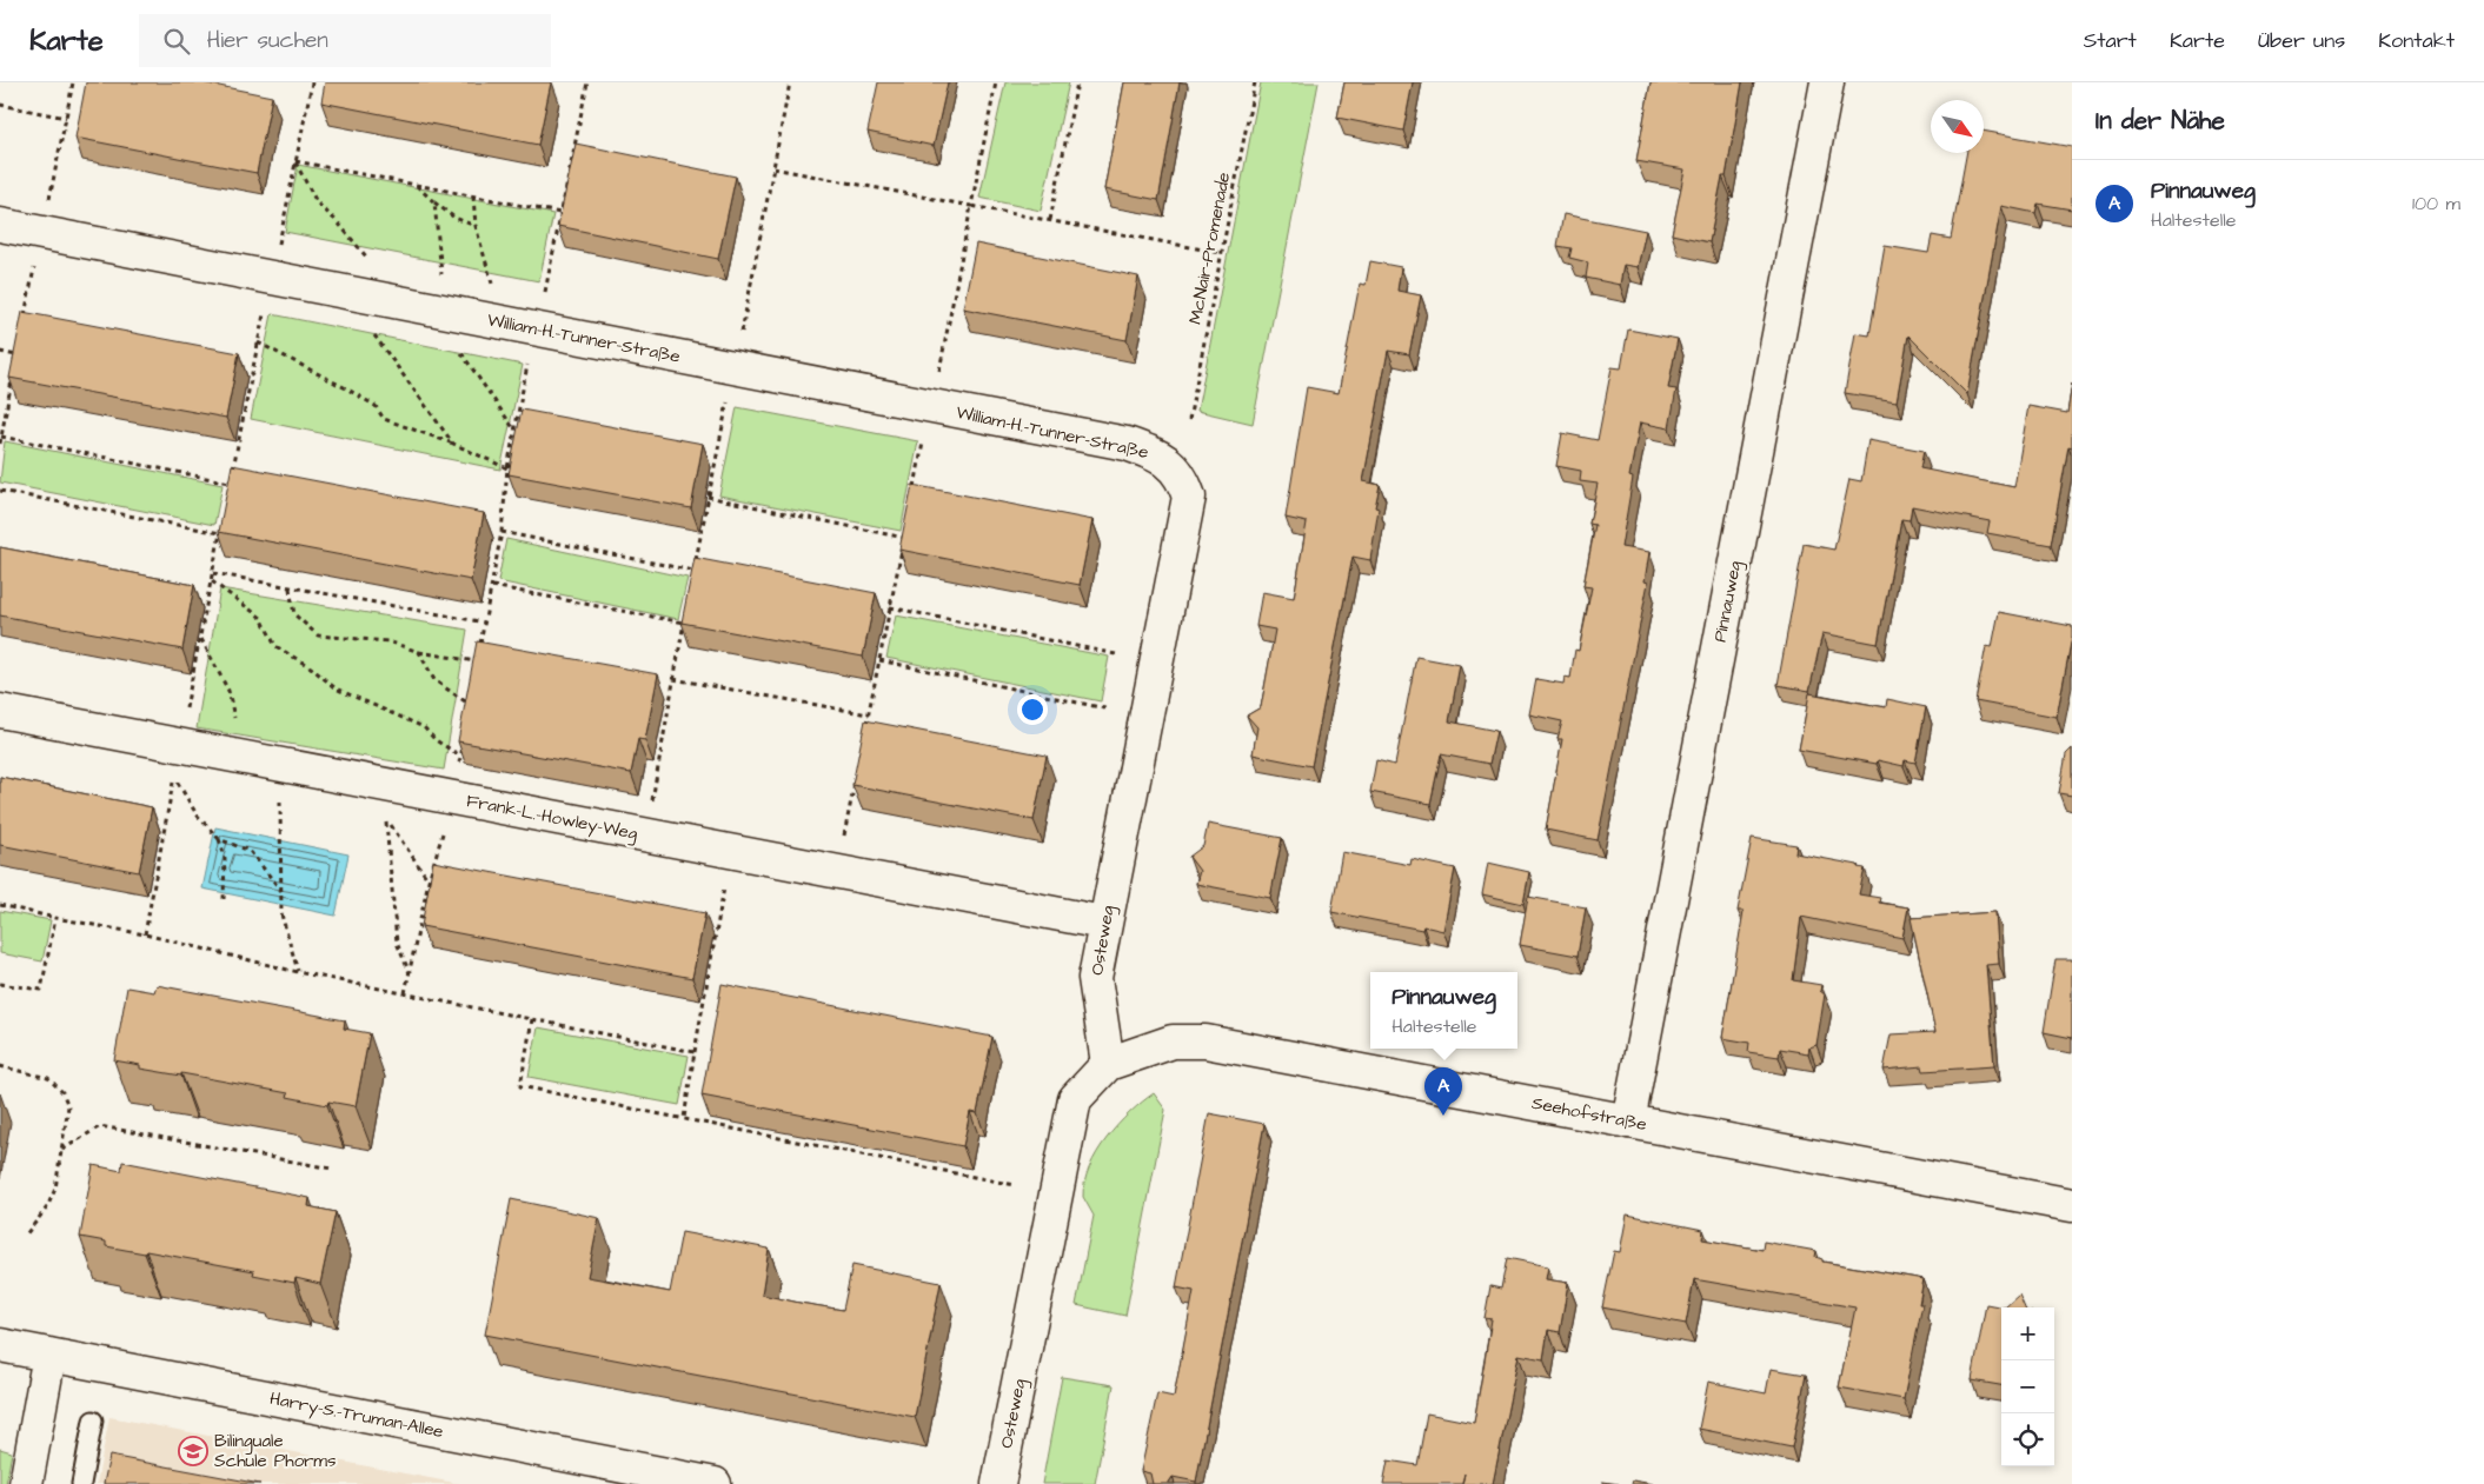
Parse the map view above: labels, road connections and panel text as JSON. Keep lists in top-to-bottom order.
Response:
{
  "streets": {
    "street": [
      "William-H.-Tunner-Straße",
      "Pinnauweg",
      "Frank-L.-Howley-Weg",
      "Osteweg",
      "Seehofstraße",
      "Harry-S.-Truman-Allee"
    ],
    "path": ["McNair-Promenade"]
  },
  "crossings": [
    ["William-H.-Tunner-Straße", "Osteweg"],
    ["Pinnauweg", "Seehofstraße"],
    ["Frank-L.-Howley-Weg", "Osteweg"],
    ["Osteweg", "Seehofstraße"]
  ],
  "places": {
    "school or university": ["Bilinguale Schule Phorms"]
  },
  "north": "bottom right",
  "page": {
    "header": "Karte",
    "search": "Hier suchen",
    "nav": [
      "Start",
      "Karte",
      "Über uns",
      "Kontakt"
    ],
    "heading": "In der Nähe",
    "list": [
      {
        "mark": "A",
        "name": "Pinnauweg",
        "note": "Haltestelle",
        "value": "100 m"
      }
    ],
    "popup": ["Pinnauweg", "Haltestelle"],
    "pins": "A",
    "map_buttons": ["+", "−"]
  }
}
